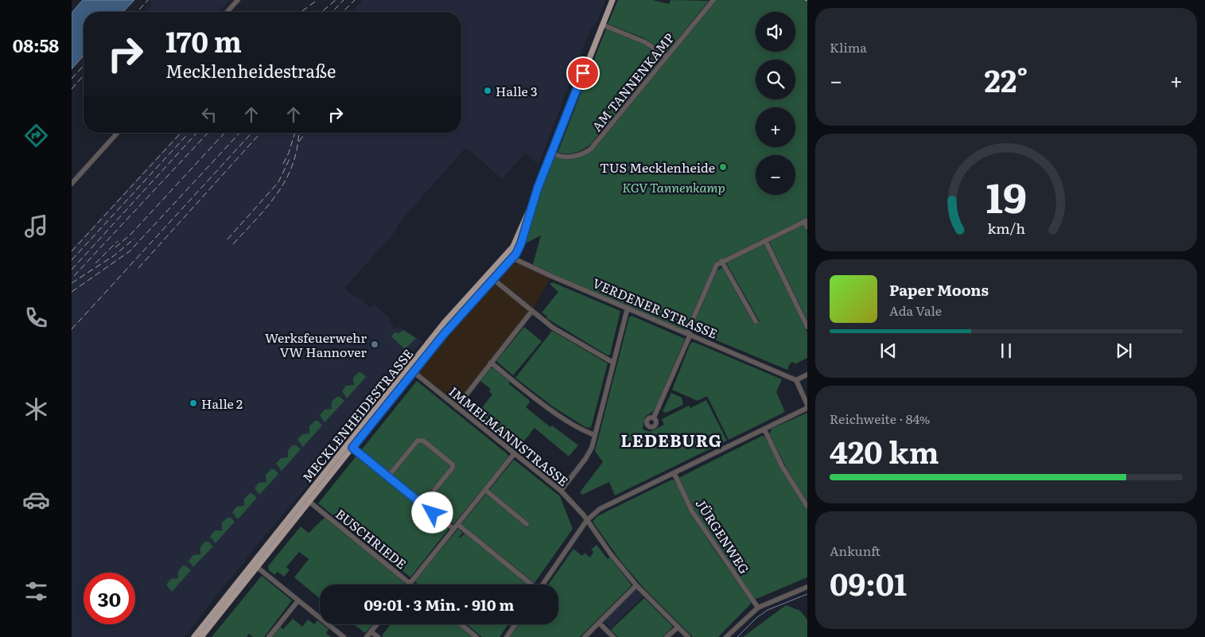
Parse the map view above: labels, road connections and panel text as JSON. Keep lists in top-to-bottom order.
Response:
{
  "streets": {
    "main road": ["MECKLENHEIDESTRASSE"],
    "street": [
      "AM TANNENKAMP",
      "VERDENER STRASSE",
      "IMMELMANNSTRASSE",
      "JÜRGENWEG",
      "BUSCHRIEDE"
    ]
  },
  "crossings": [
    ["VERDENER STRASSE", "MECKLENHEIDESTRASSE"],
    ["MECKLENHEIDESTRASSE", "IMMELMANNSTRASSE"],
    ["MECKLENHEIDESTRASSE", "BUSCHRIEDE"]
  ],
  "districts": ["LEDEBURG"],
  "parks": ["KGV Tannenkamp"],
  "places": [
    "Halle 3",
    "TUS Mecklenheide",
    "Werksfeuerwehr VW Hannover",
    "Halle 2"
  ],
  "page": {
    "tabs": "08:58",
    "tile": [
      "Klima",
      ["Reichweite · 84%", "420 km"],
      ["Ankunft", "09:01"]
    ],
    "map_buttons": ["+", "−"],
    "turn": ["170 m", "Mecklenheidestraße"],
    "heat": ["−", "22°", "+"],
    "song": ["Paper Moons", "Ada Vale"],
    "limit": "30",
    "trip": "09:01 · 3 Min. · 910 m",
    "gauge": ["19", "km/h"]
  }
}
